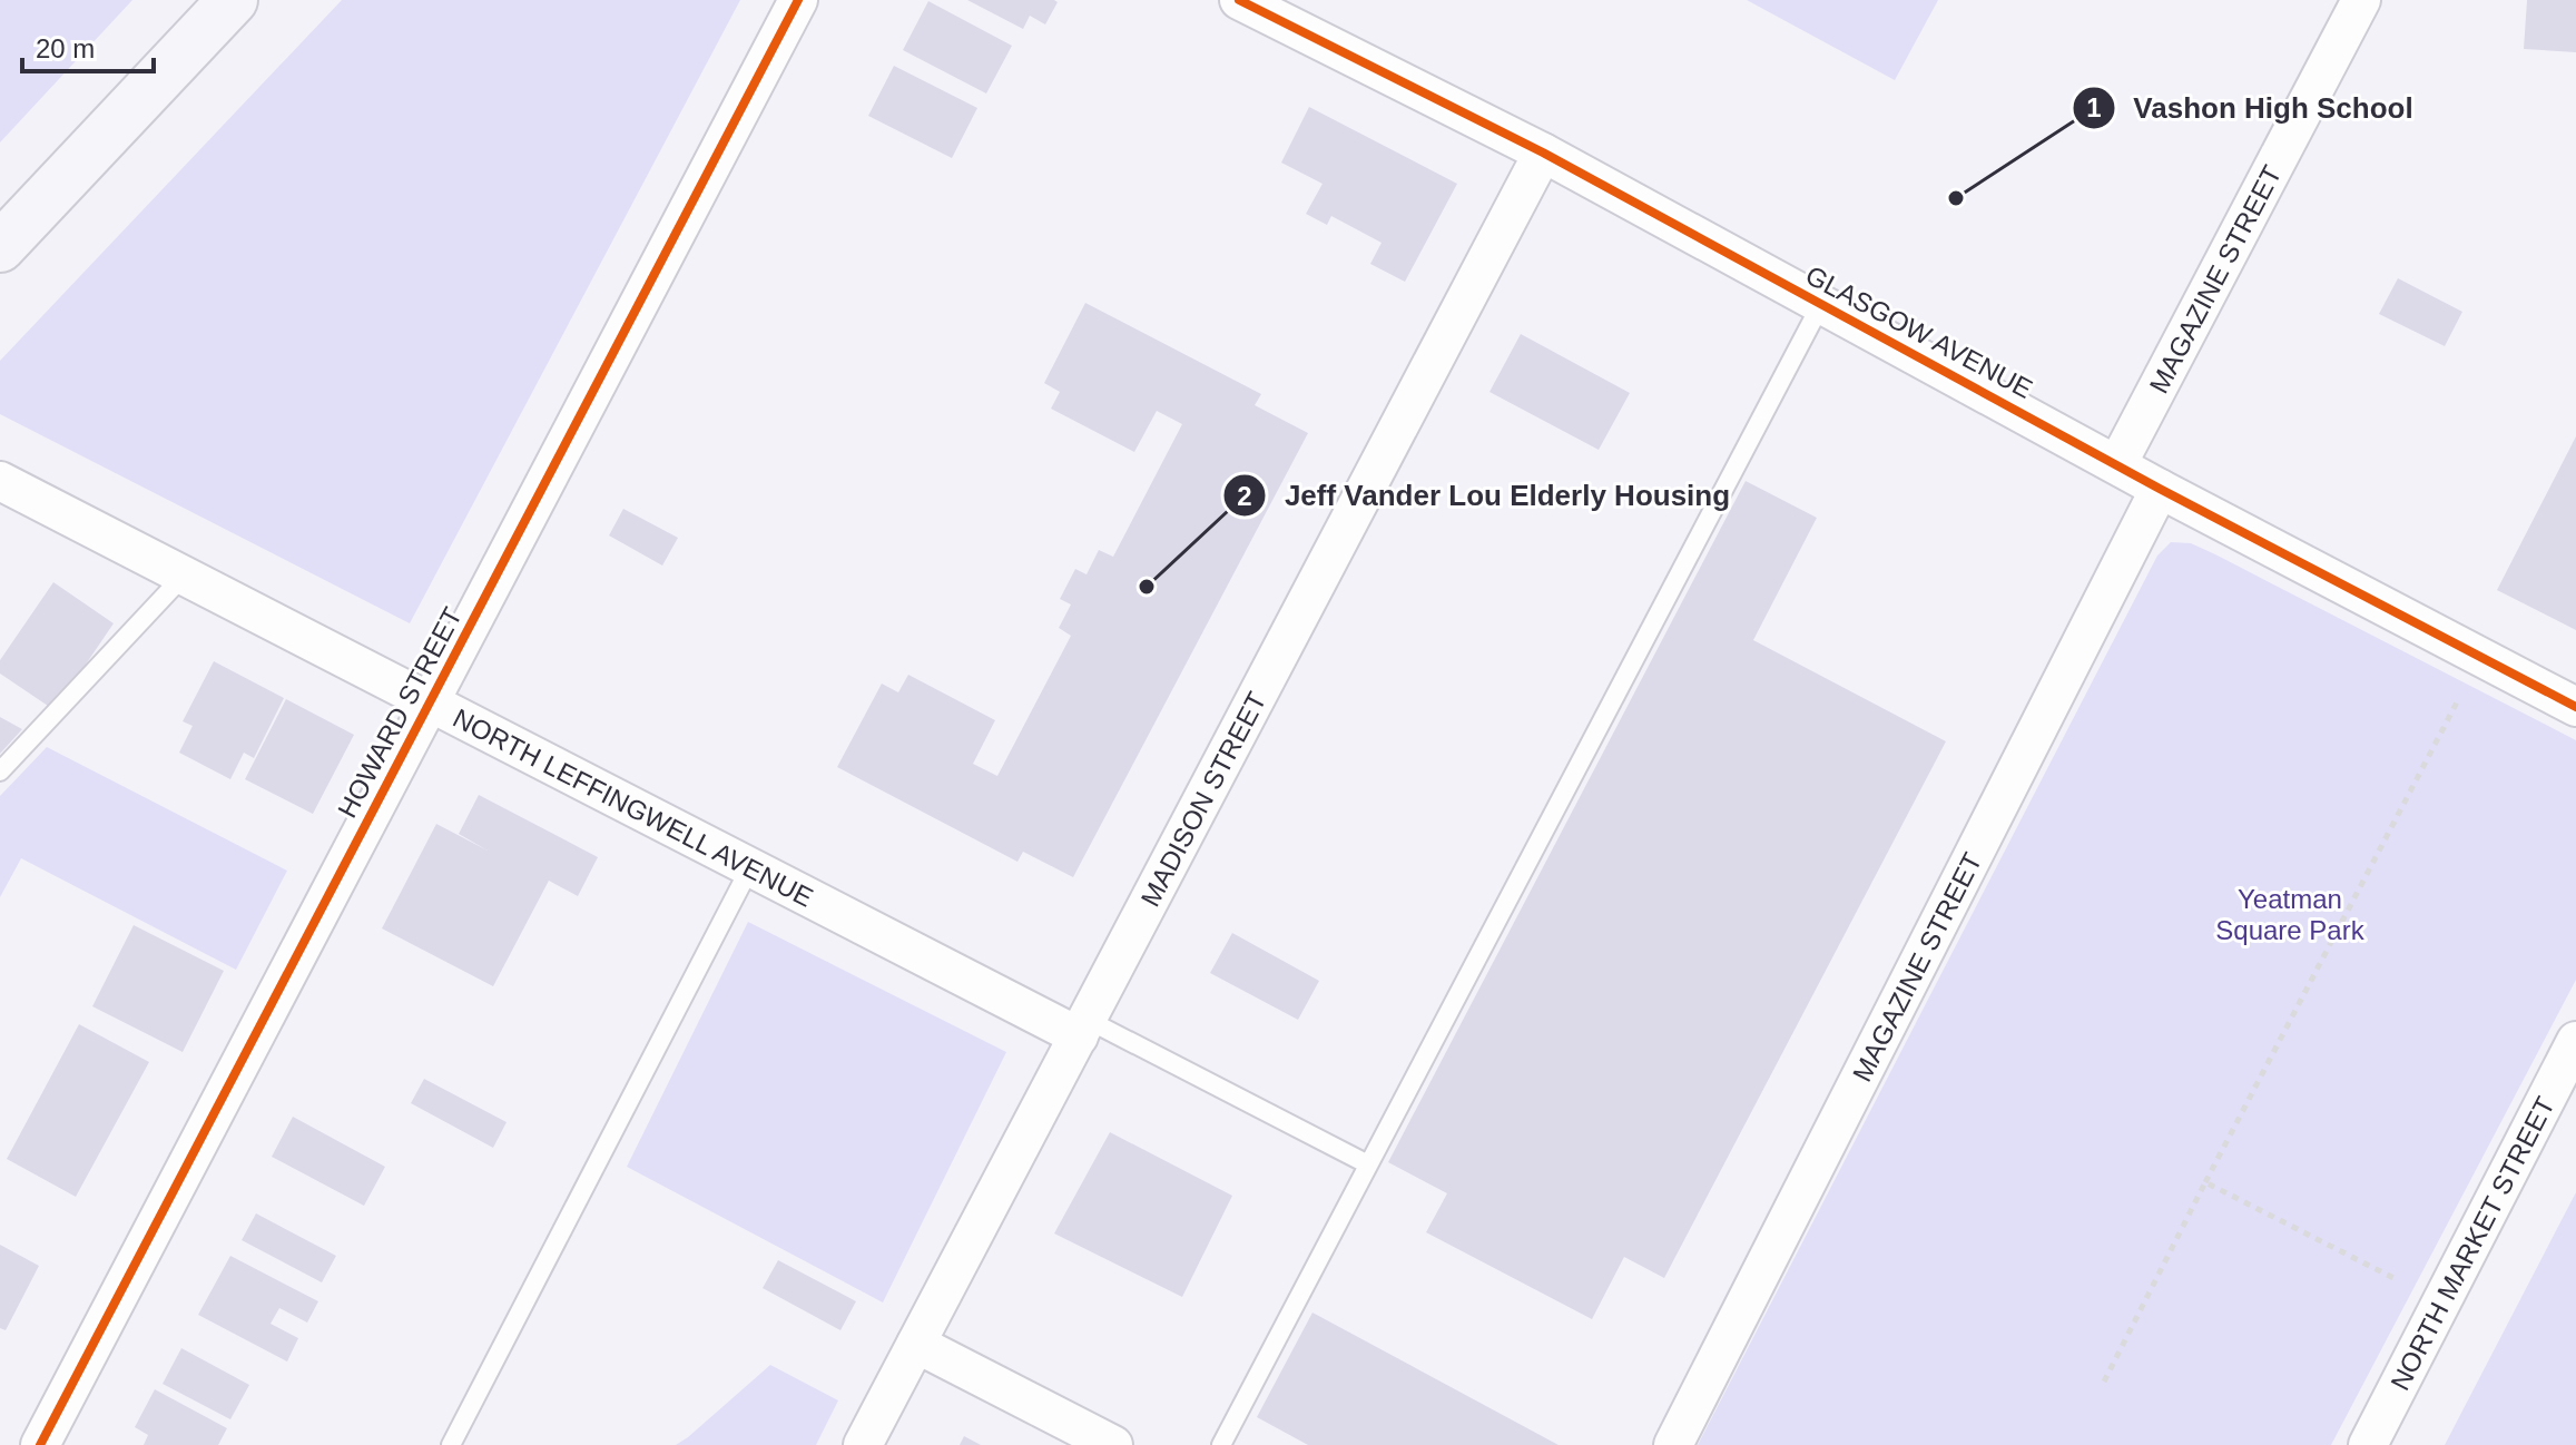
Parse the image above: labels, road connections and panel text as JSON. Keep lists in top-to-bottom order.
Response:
{
  "streets": {
    "street": [
      "MAGAZINE STREET",
      "GLASGOW AVENUE",
      "HOWARD STREET",
      "MADISON STREET",
      "NORTH LEFFINGWELL AVENUE",
      "NORTH MARKET STREET"
    ]
  },
  "crossings": [
    ["MAGAZINE STREET", "GLASGOW AVENUE"],
    ["GLASGOW AVENUE", "MADISON STREET"],
    ["HOWARD STREET", "NORTH LEFFINGWELL AVENUE"],
    ["MADISON STREET", "NORTH LEFFINGWELL AVENUE"]
  ],
  "parks": ["Yeatman Square Park"],
  "places": ["Vashon High School", "Jeff Vander Lou Elderly Housing"],
  "scale_bar": "20 m"
}
